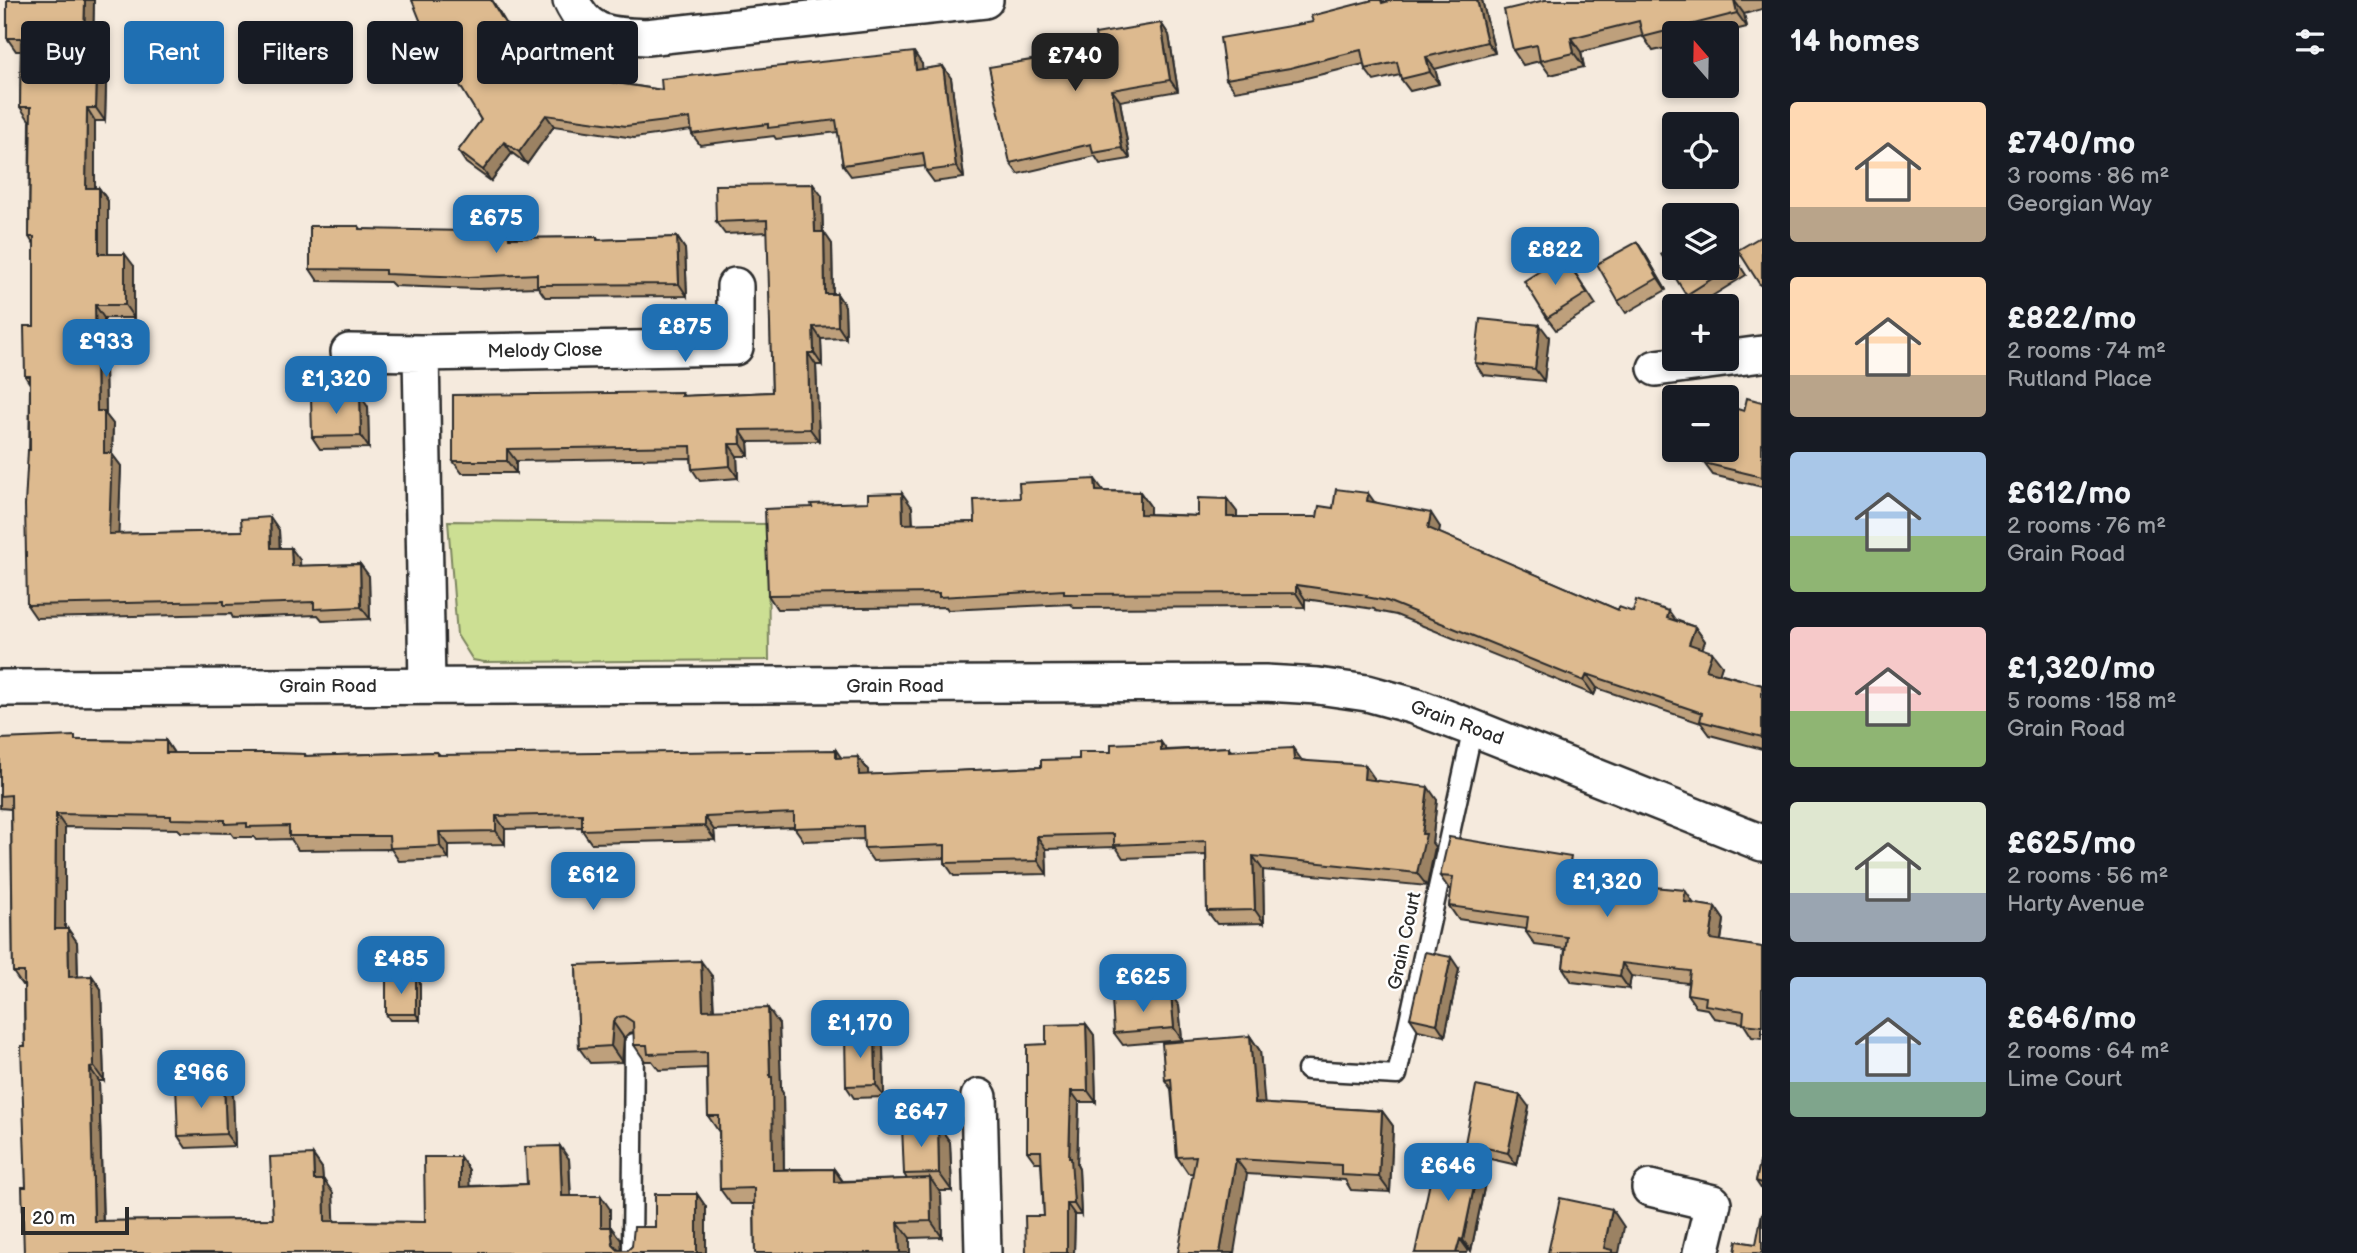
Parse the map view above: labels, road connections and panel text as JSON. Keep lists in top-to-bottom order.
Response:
{
  "streets": {
    "street": ["Melody Close", "Grain Road"],
    "lane": ["Grain Court"]
  },
  "crossings": [
    ["Grain Road", "Grain Court"]
  ],
  "scale_bar": "20 m",
  "north": "top",
  "page": {
    "heading": "14 homes",
    "map_buttons": ["+", "−"],
    "chip": [
      "Buy",
      "Rent",
      "Filters",
      "New",
      "Apartment"
    ],
    "price": [
      "£740",
      "£675",
      "£822",
      "£875",
      "£933",
      "£1,320",
      "£612",
      "£1,320",
      "£485",
      "£625",
      "£1,170",
      "£966",
      "£647",
      "£646"
    ],
    "list": [
      {
        "name": "£740/mo",
        "note": "3 rooms · 86 m² · Georgian Way"
      },
      {
        "name": "£822/mo",
        "note": "2 rooms · 74 m² · Rutland Place"
      },
      {
        "name": "£612/mo",
        "note": "2 rooms · 76 m² · Grain Road"
      },
      {
        "name": "£1,320/mo",
        "note": "5 rooms · 158 m² · Grain Road"
      },
      {
        "name": "£625/mo",
        "note": "2 rooms · 56 m² · Harty Avenue"
      },
      {
        "name": "£646/mo",
        "note": "2 rooms · 64 m² · Lime Court"
      }
    ],
    "scale": "20 m"
  }
}
